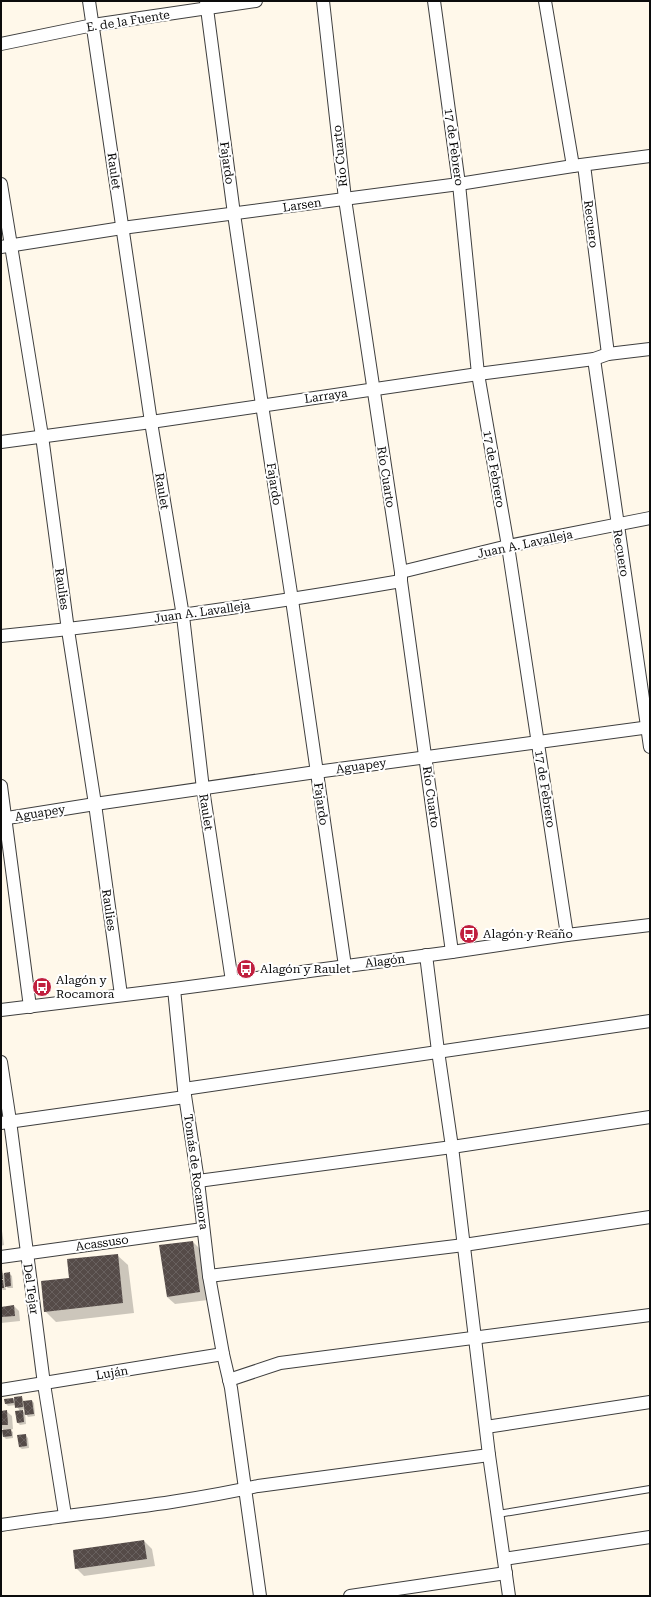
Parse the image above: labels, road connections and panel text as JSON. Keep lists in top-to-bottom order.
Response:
{
  "streets": {
    "street": [
      "E. de la Fuente",
      "17 de Febrero",
      "Río Cuarto",
      "Fajardo",
      "Raulet",
      "Larsen",
      "Recuero",
      "Larraya",
      "Juan A. Lavalleja",
      "Raulies",
      "Aguapey",
      "Alagón",
      "Tomás de Rocamora",
      "Acassuso",
      "Del Tejar",
      "Luján"
    ]
  },
  "crossings": [
    ["E. de la Fuente", "Fajardo"],
    ["E. de la Fuente", "Raulet"],
    ["17 de Febrero", "Larsen"],
    ["17 de Febrero", "Larraya"],
    ["17 de Febrero", "Juan A. Lavalleja"],
    ["17 de Febrero", "Aguapey"],
    ["17 de Febrero", "Alagón"],
    ["Río Cuarto", "Larsen"],
    ["Río Cuarto", "Larraya"],
    ["Río Cuarto", "Juan A. Lavalleja"],
    ["Río Cuarto", "Aguapey"],
    ["Río Cuarto", "Alagón"],
    ["Fajardo", "Larsen"],
    ["Fajardo", "Larraya"],
    ["Fajardo", "Juan A. Lavalleja"],
    ["Fajardo", "Aguapey"],
    ["Fajardo", "Alagón"],
    ["Raulet", "Larsen"],
    ["Raulet", "Larraya"],
    ["Raulet", "Juan A. Lavalleja"],
    ["Raulet", "Aguapey"],
    ["Raulet", "Alagón"],
    ["Larsen", "Recuero"],
    ["Larsen", "Raulies"],
    ["Recuero", "Larraya"],
    ["Recuero", "Juan A. Lavalleja"],
    ["Recuero", "Aguapey"],
    ["Larraya", "Raulies"],
    ["Juan A. Lavalleja", "Raulies"],
    ["Raulies", "Aguapey"],
    ["Raulies", "Alagón"],
    ["Alagón", "Tomás de Rocamora"],
    ["Tomás de Rocamora", "Acassuso"],
    ["Tomás de Rocamora", "Luján"],
    ["Acassuso", "Del Tejar"],
    ["Del Tejar", "Luján"]
  ],
  "places": {
    "bus stop": ["Alagón y Reaño", "Alagón y Raulet", "Alagón y Rocamora"]
  }
}
